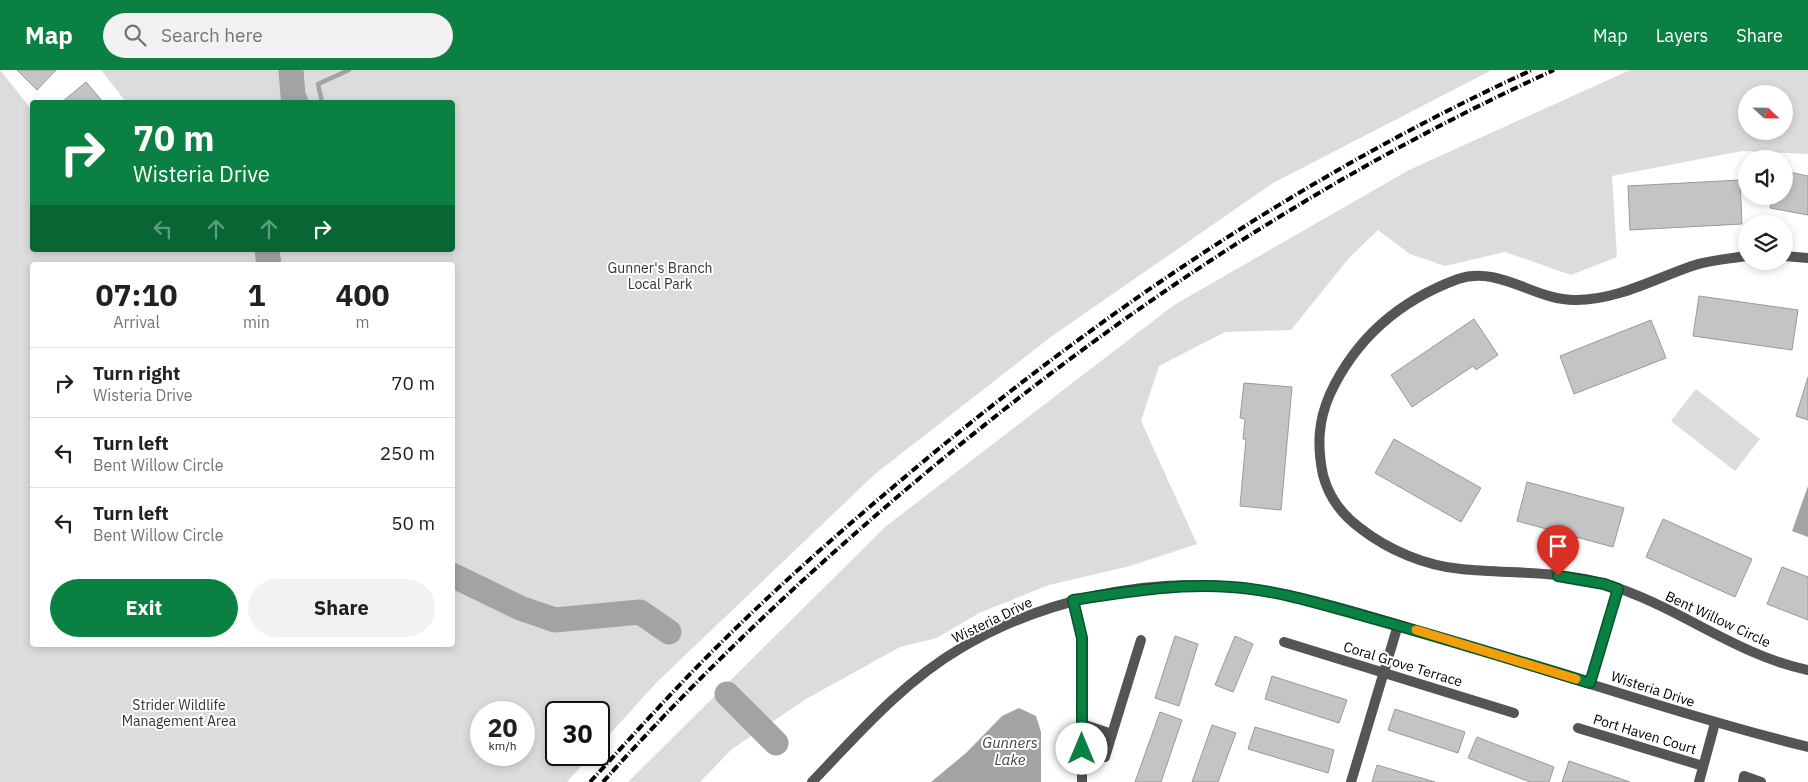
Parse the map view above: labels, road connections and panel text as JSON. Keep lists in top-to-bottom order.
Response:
{
  "streets": {
    "street": [
      "Bent Willow Circle",
      "Wisteria Drive",
      "Coral Grove Terrace",
      "Port Haven Court"
    ]
  },
  "water": ["Gunners Lake"],
  "parks": ["Gunner's Branch Local Park", "Strider Wildlife Management Area"],
  "north": "right",
  "page": {
    "header": "Map",
    "search": "Search here",
    "nav": ["Map", "Layers", "Share"],
    "turn": ["70 m", "Wisteria Drive"],
    "eta": [
      "07:10",
      "Arrival",
      "1",
      "min",
      "400",
      "m"
    ],
    "list": [
      {
        "name": "Turn right",
        "note": "Wisteria Drive",
        "value": "70 m"
      },
      {
        "name": "Turn left",
        "note": "Bent Willow Circle",
        "value": "250 m"
      },
      {
        "name": "Turn left",
        "note": "Bent Willow Circle",
        "value": "50 m"
      }
    ],
    "buttons": ["Exit", "Share"],
    "speed": "20 km/h",
    "limit": "30"
  }
}
